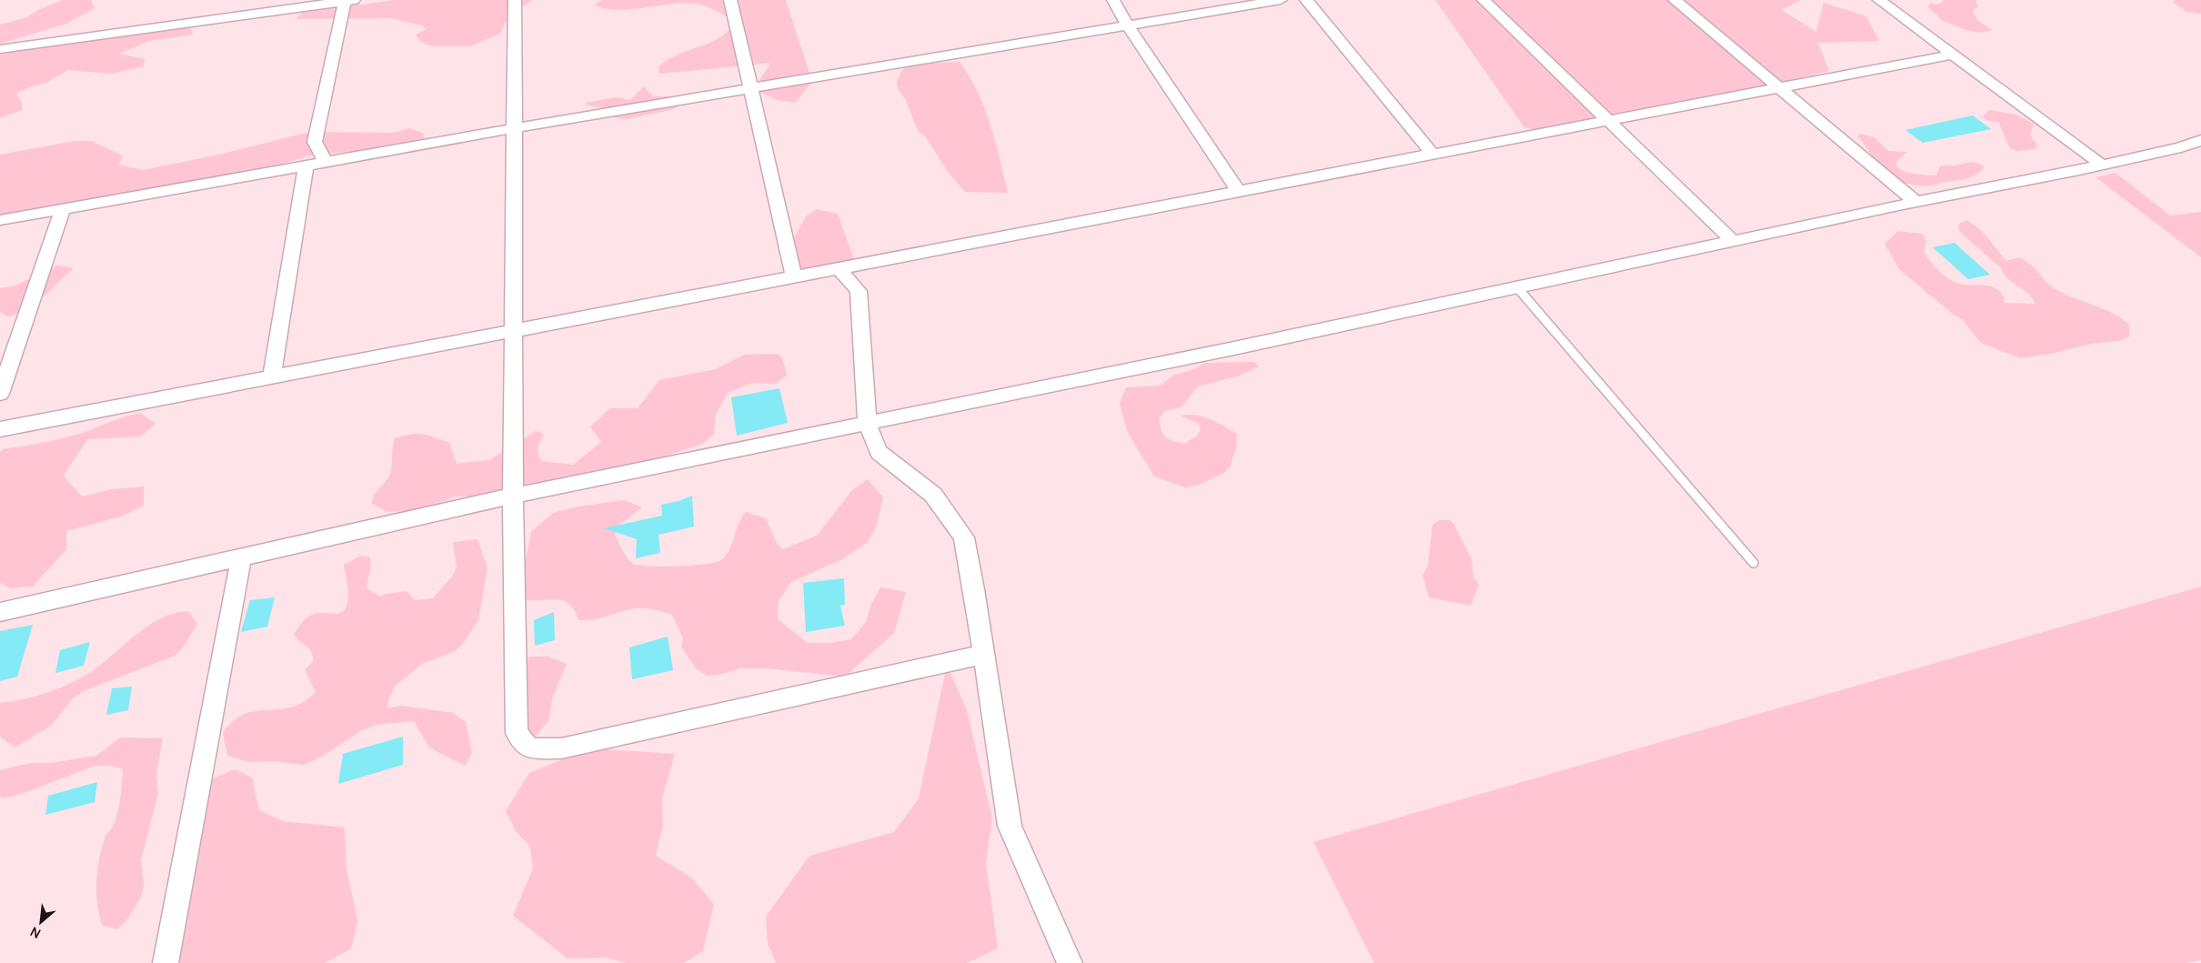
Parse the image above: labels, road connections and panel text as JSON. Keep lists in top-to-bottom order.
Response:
{
  "north": "bottom left"
}
